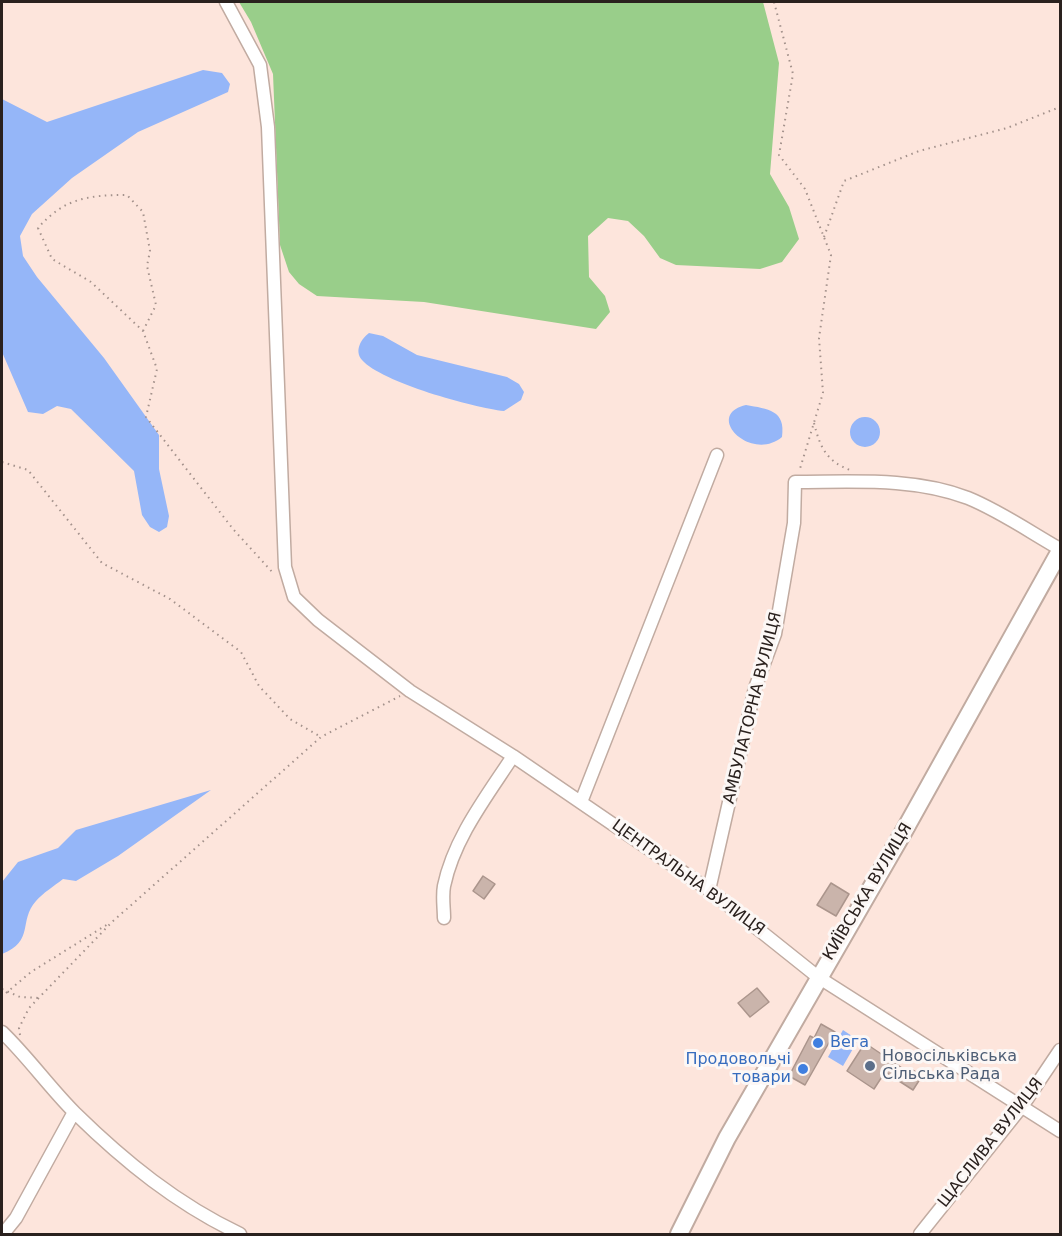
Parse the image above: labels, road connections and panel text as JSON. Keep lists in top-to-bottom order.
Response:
{
  "streets": {
    "street": [
      "АМБУЛАТОРНА ВУЛИЦЯ",
      "ЦЕНТРАЛЬНА ВУЛИЦЯ",
      "КИЇВСЬКА ВУЛИЦЯ",
      "ЩАСЛИВА ВУЛИЦЯ"
    ]
  },
  "crossings": [
    ["АМБУЛАТОРНА ВУЛИЦЯ", "ЦЕНТРАЛЬНА ВУЛИЦЯ"],
    ["ЦЕНТРАЛЬНА ВУЛИЦЯ", "КИЇВСЬКА ВУЛИЦЯ"],
    ["ЦЕНТРАЛЬНА ВУЛИЦЯ", "ЩАСЛИВА ВУЛИЦЯ"]
  ],
  "places": ["Вега", "Новосільківська Сільська Рада", "Продовольчі товари"]
}
